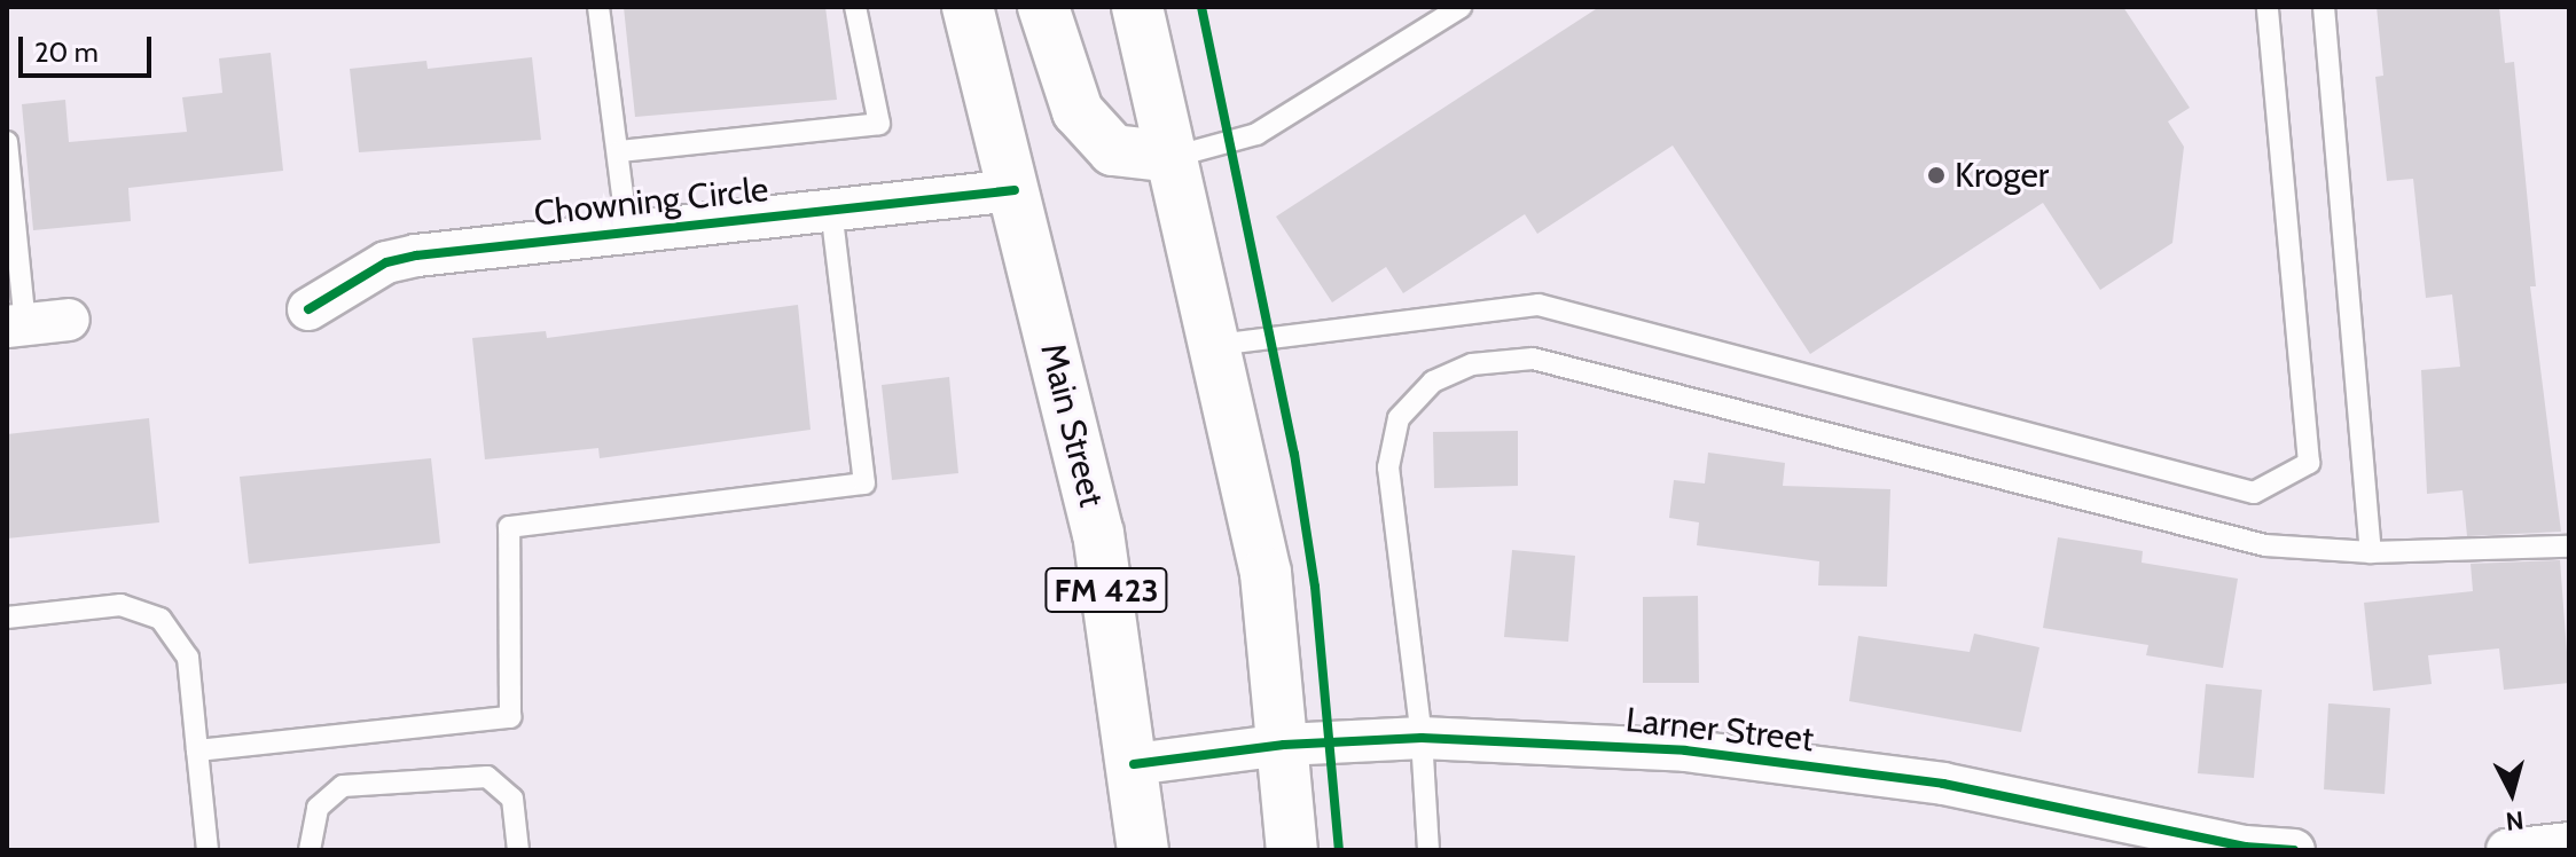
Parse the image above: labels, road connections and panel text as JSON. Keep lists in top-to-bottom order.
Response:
{
  "streets": {
    "main road": ["Main Street", "FM 423"],
    "street": ["Chowning Circle", "Larner Street"]
  },
  "crossings": [
    ["Chowning Circle", "Main Street"],
    ["Main Street", "Larner Street"]
  ],
  "places": ["Kroger"],
  "scale_bar": "20 m",
  "north": "bottom"
}
